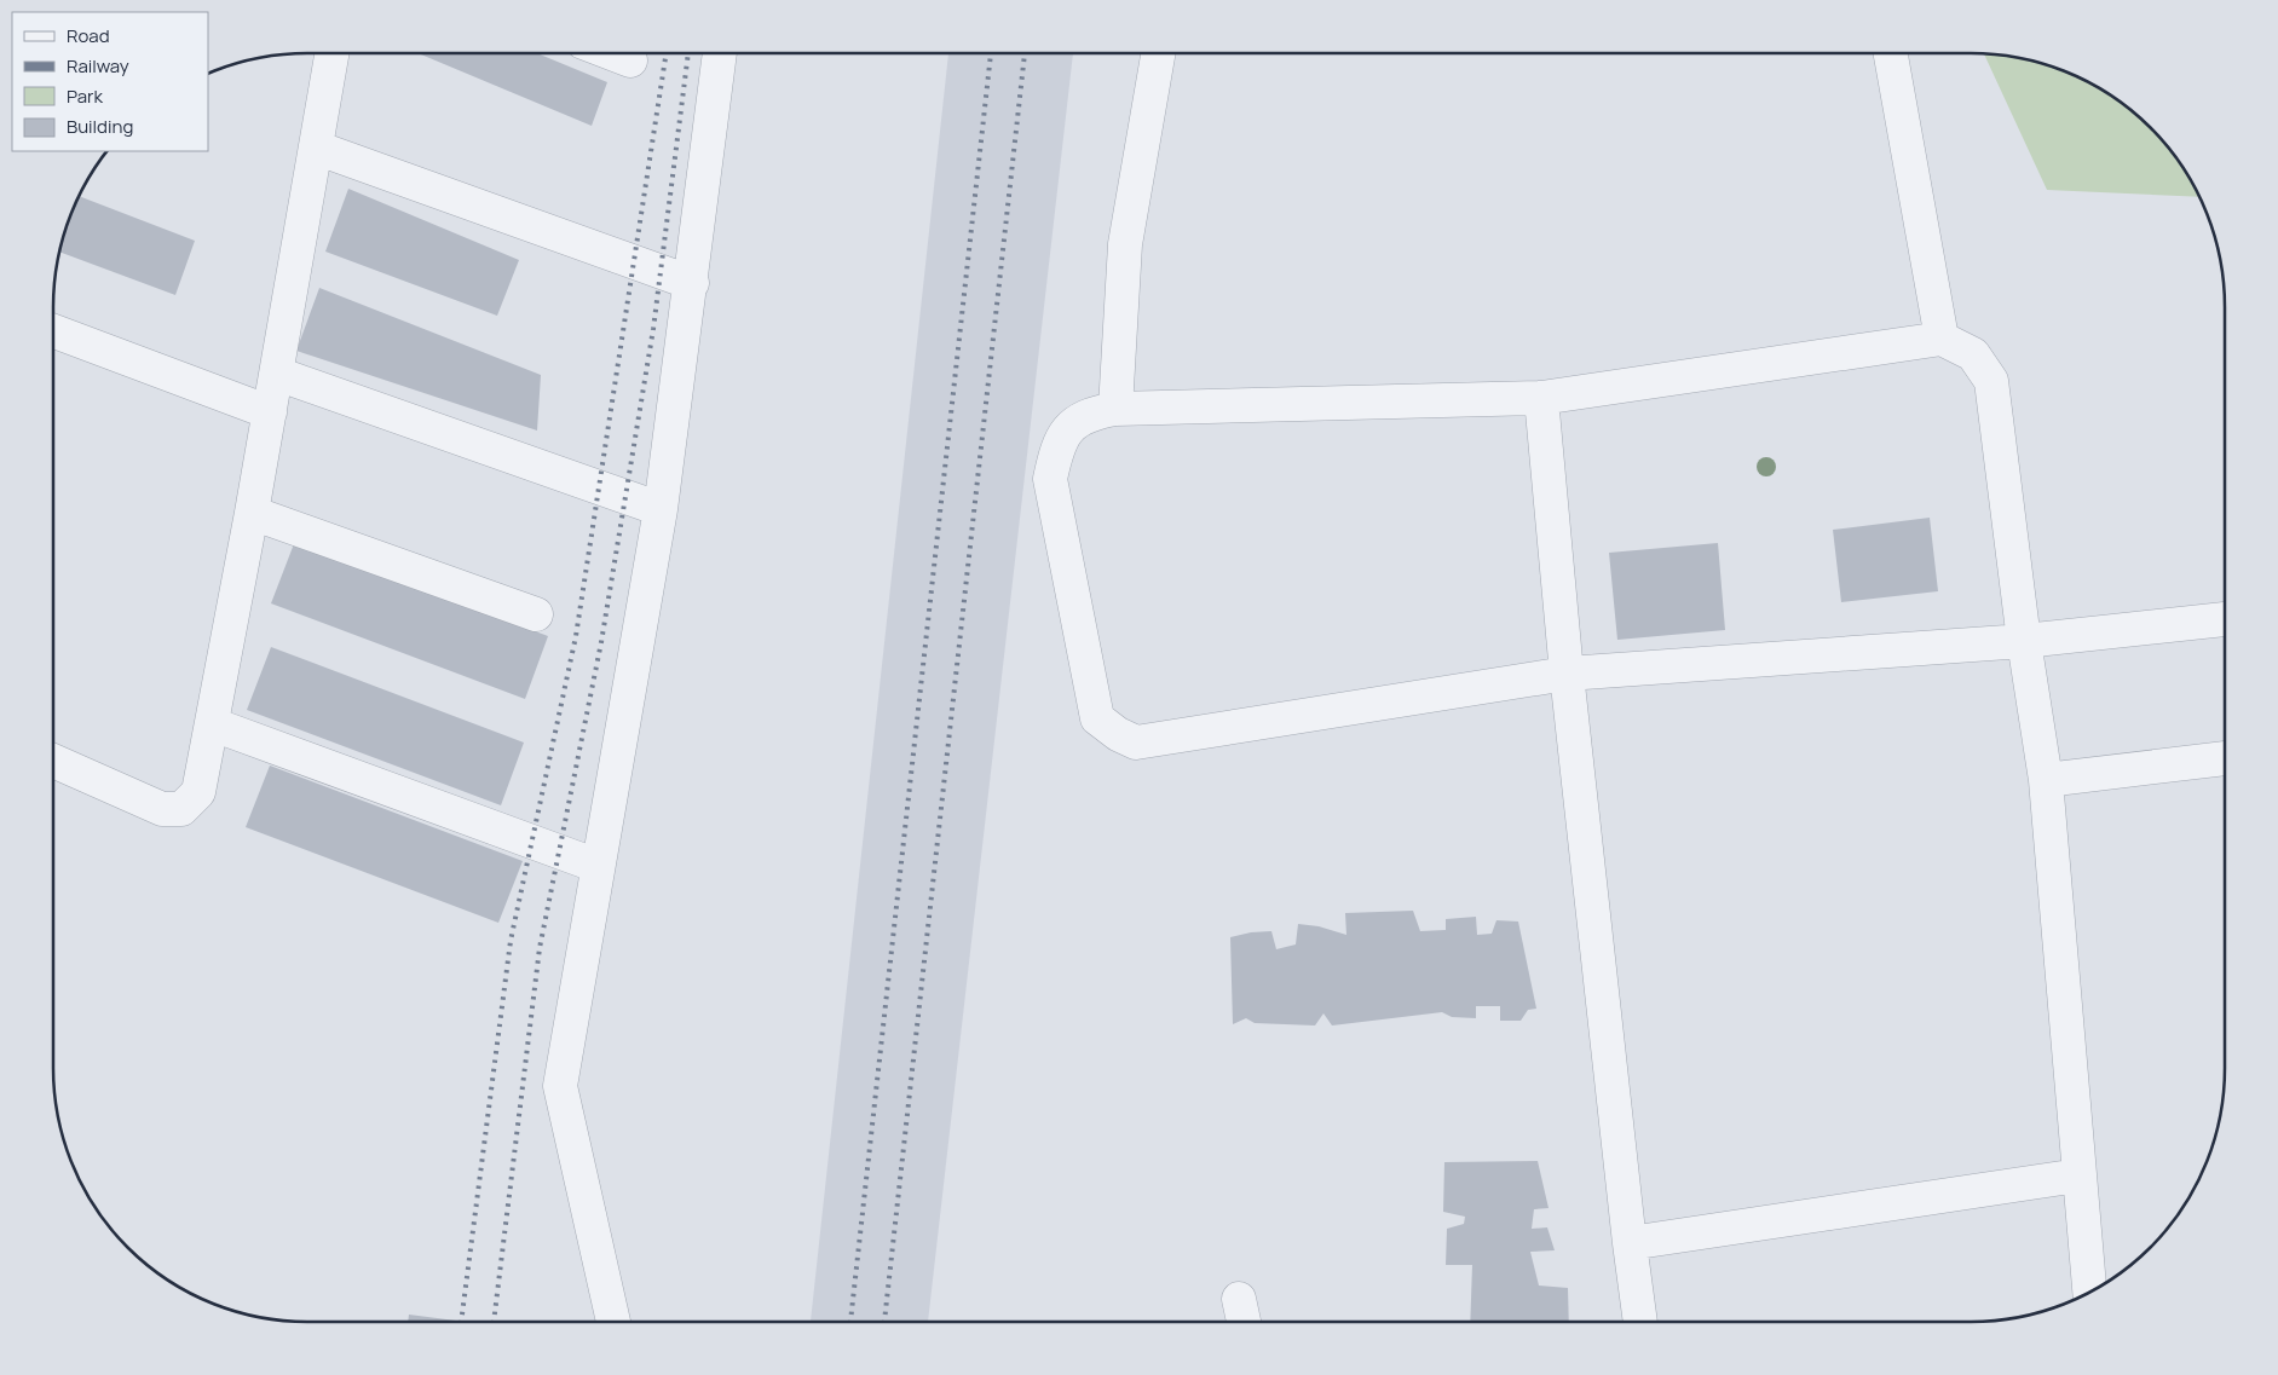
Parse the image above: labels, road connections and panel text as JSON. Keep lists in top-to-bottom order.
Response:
{
  "legend": [
    "Road",
    "Railway",
    "Park",
    "Building"
  ]
}
